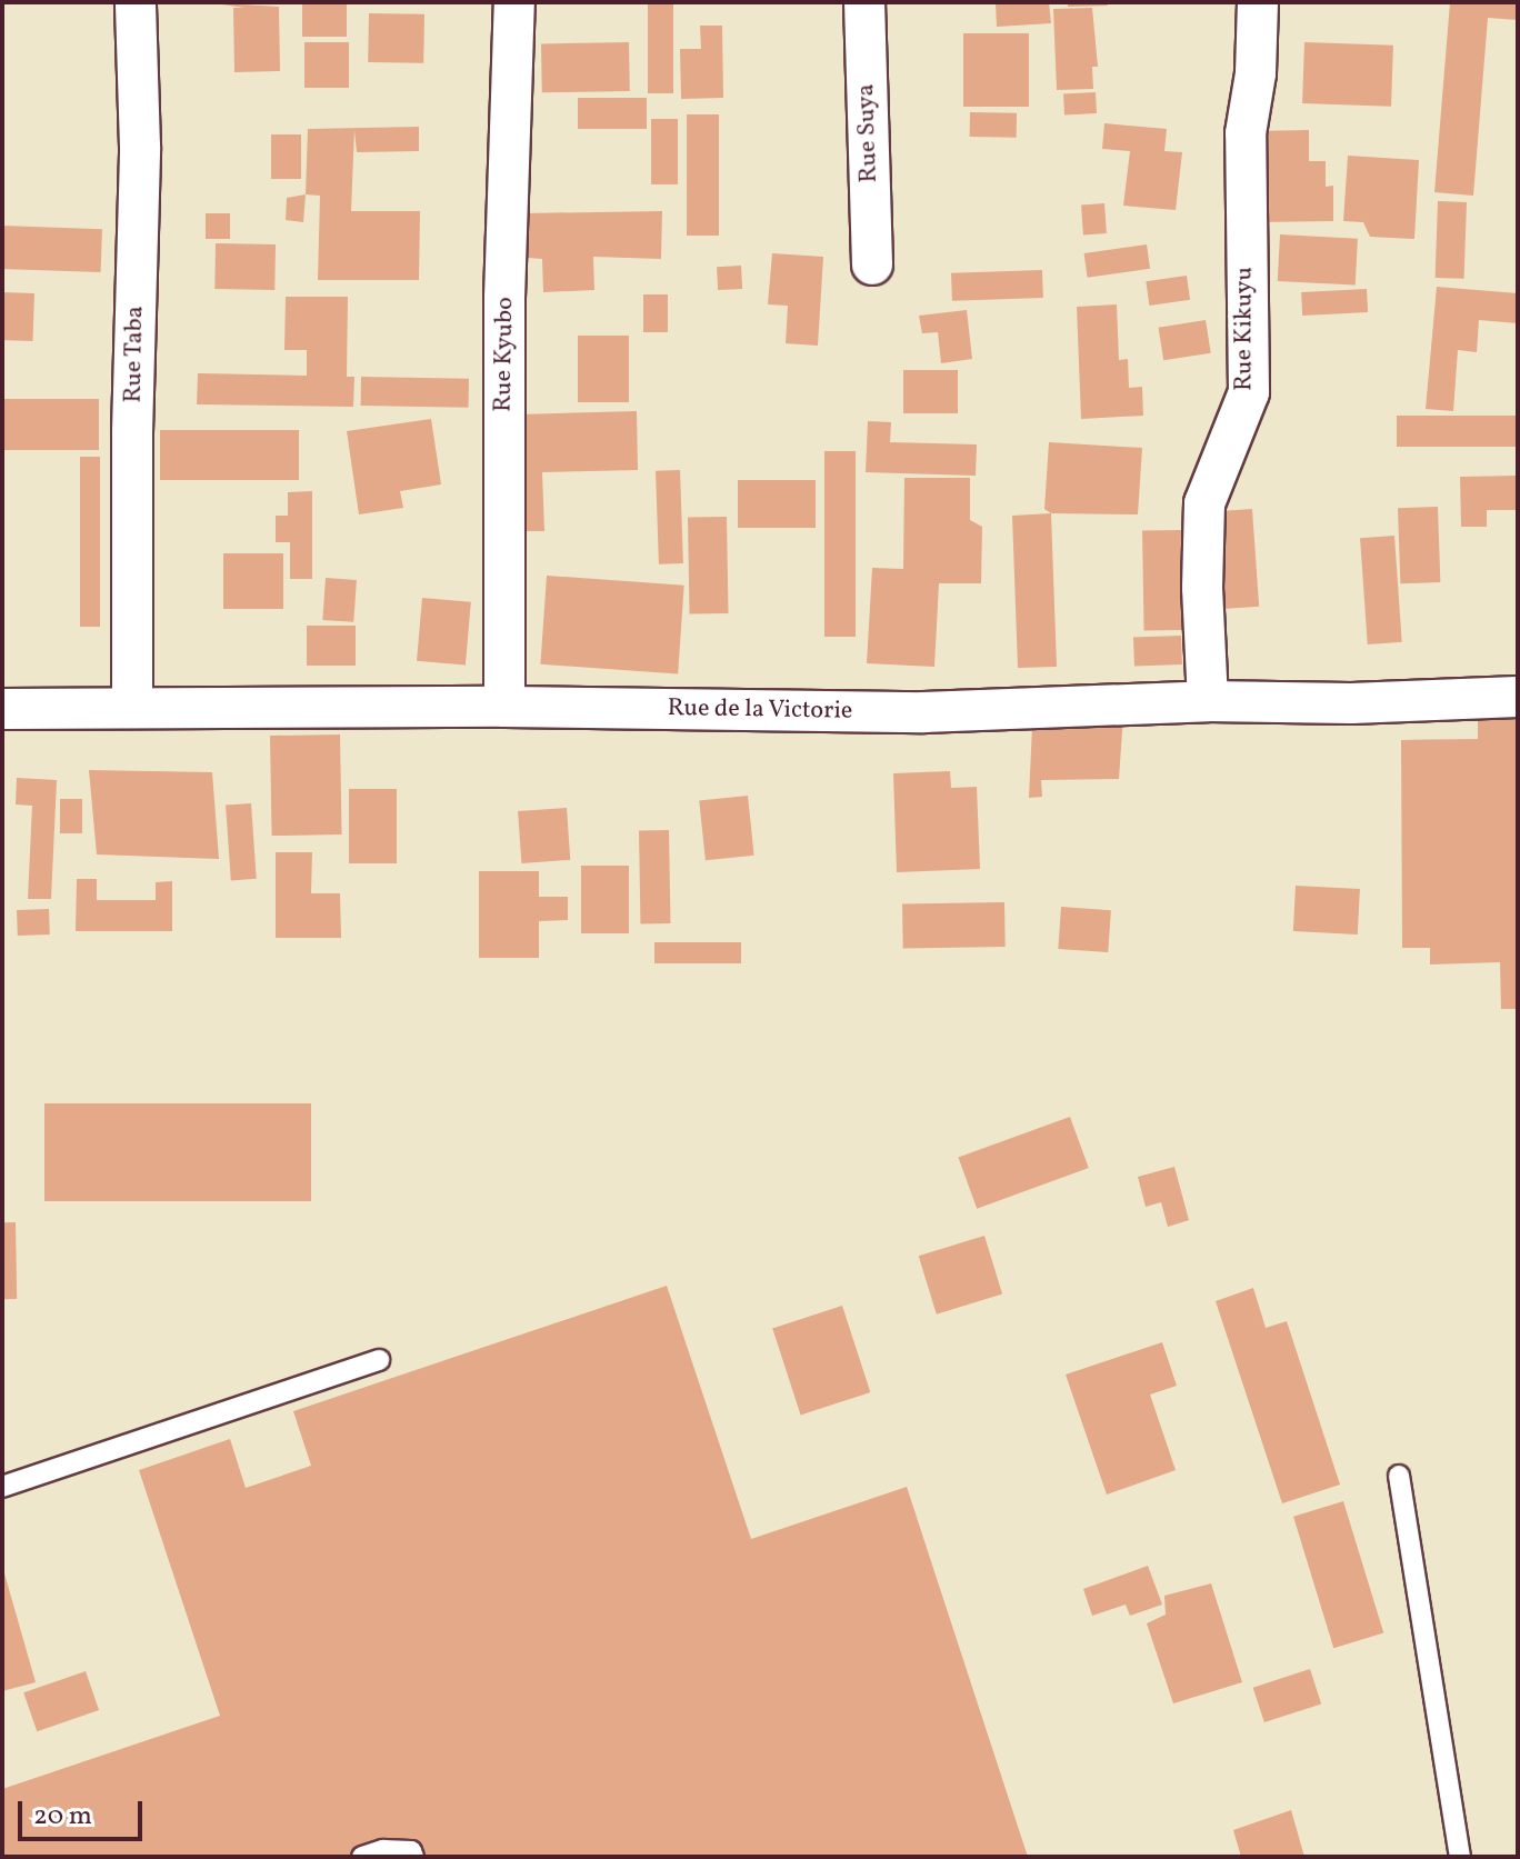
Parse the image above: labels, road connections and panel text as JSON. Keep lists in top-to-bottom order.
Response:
{
  "streets": {
    "street": [
      "Rue Suya",
      "Rue Kikuyu",
      "Rue Taba",
      "Rue Kyubo",
      "Rue de la Victorie"
    ]
  },
  "crossings": [
    ["Rue Kikuyu", "Rue de la Victorie"],
    ["Rue Taba", "Rue de la Victorie"],
    ["Rue Kyubo", "Rue de la Victorie"]
  ],
  "scale_bar": "20 m"
}
